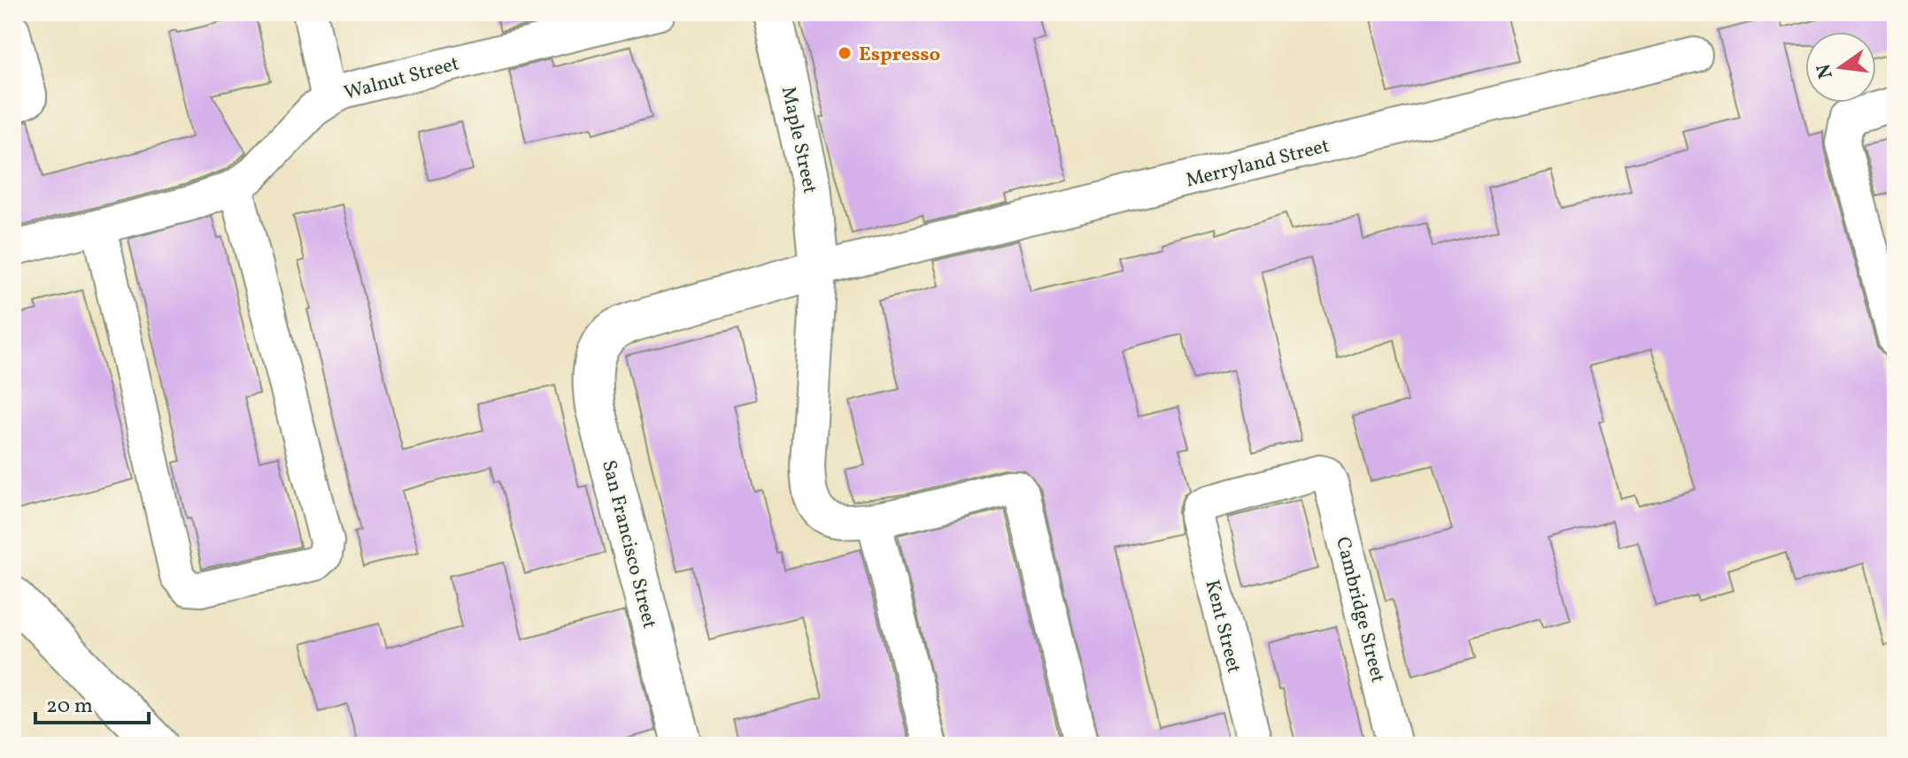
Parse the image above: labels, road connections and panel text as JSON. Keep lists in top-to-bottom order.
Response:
{
  "streets": {
    "street": [
      "Walnut Street",
      "Maple Street",
      "Merryland Street",
      "San Francisco Street",
      "Cambridge Street",
      "Kent Street"
    ]
  },
  "crossings": [
    ["Maple Street", "Merryland Street"],
    ["Maple Street", "San Francisco Street"],
    ["Merryland Street", "San Francisco Street"],
    ["Cambridge Street", "Kent Street"]
  ],
  "places": ["Espresso"],
  "scale_bar": "20 m",
  "north": "left"
}
